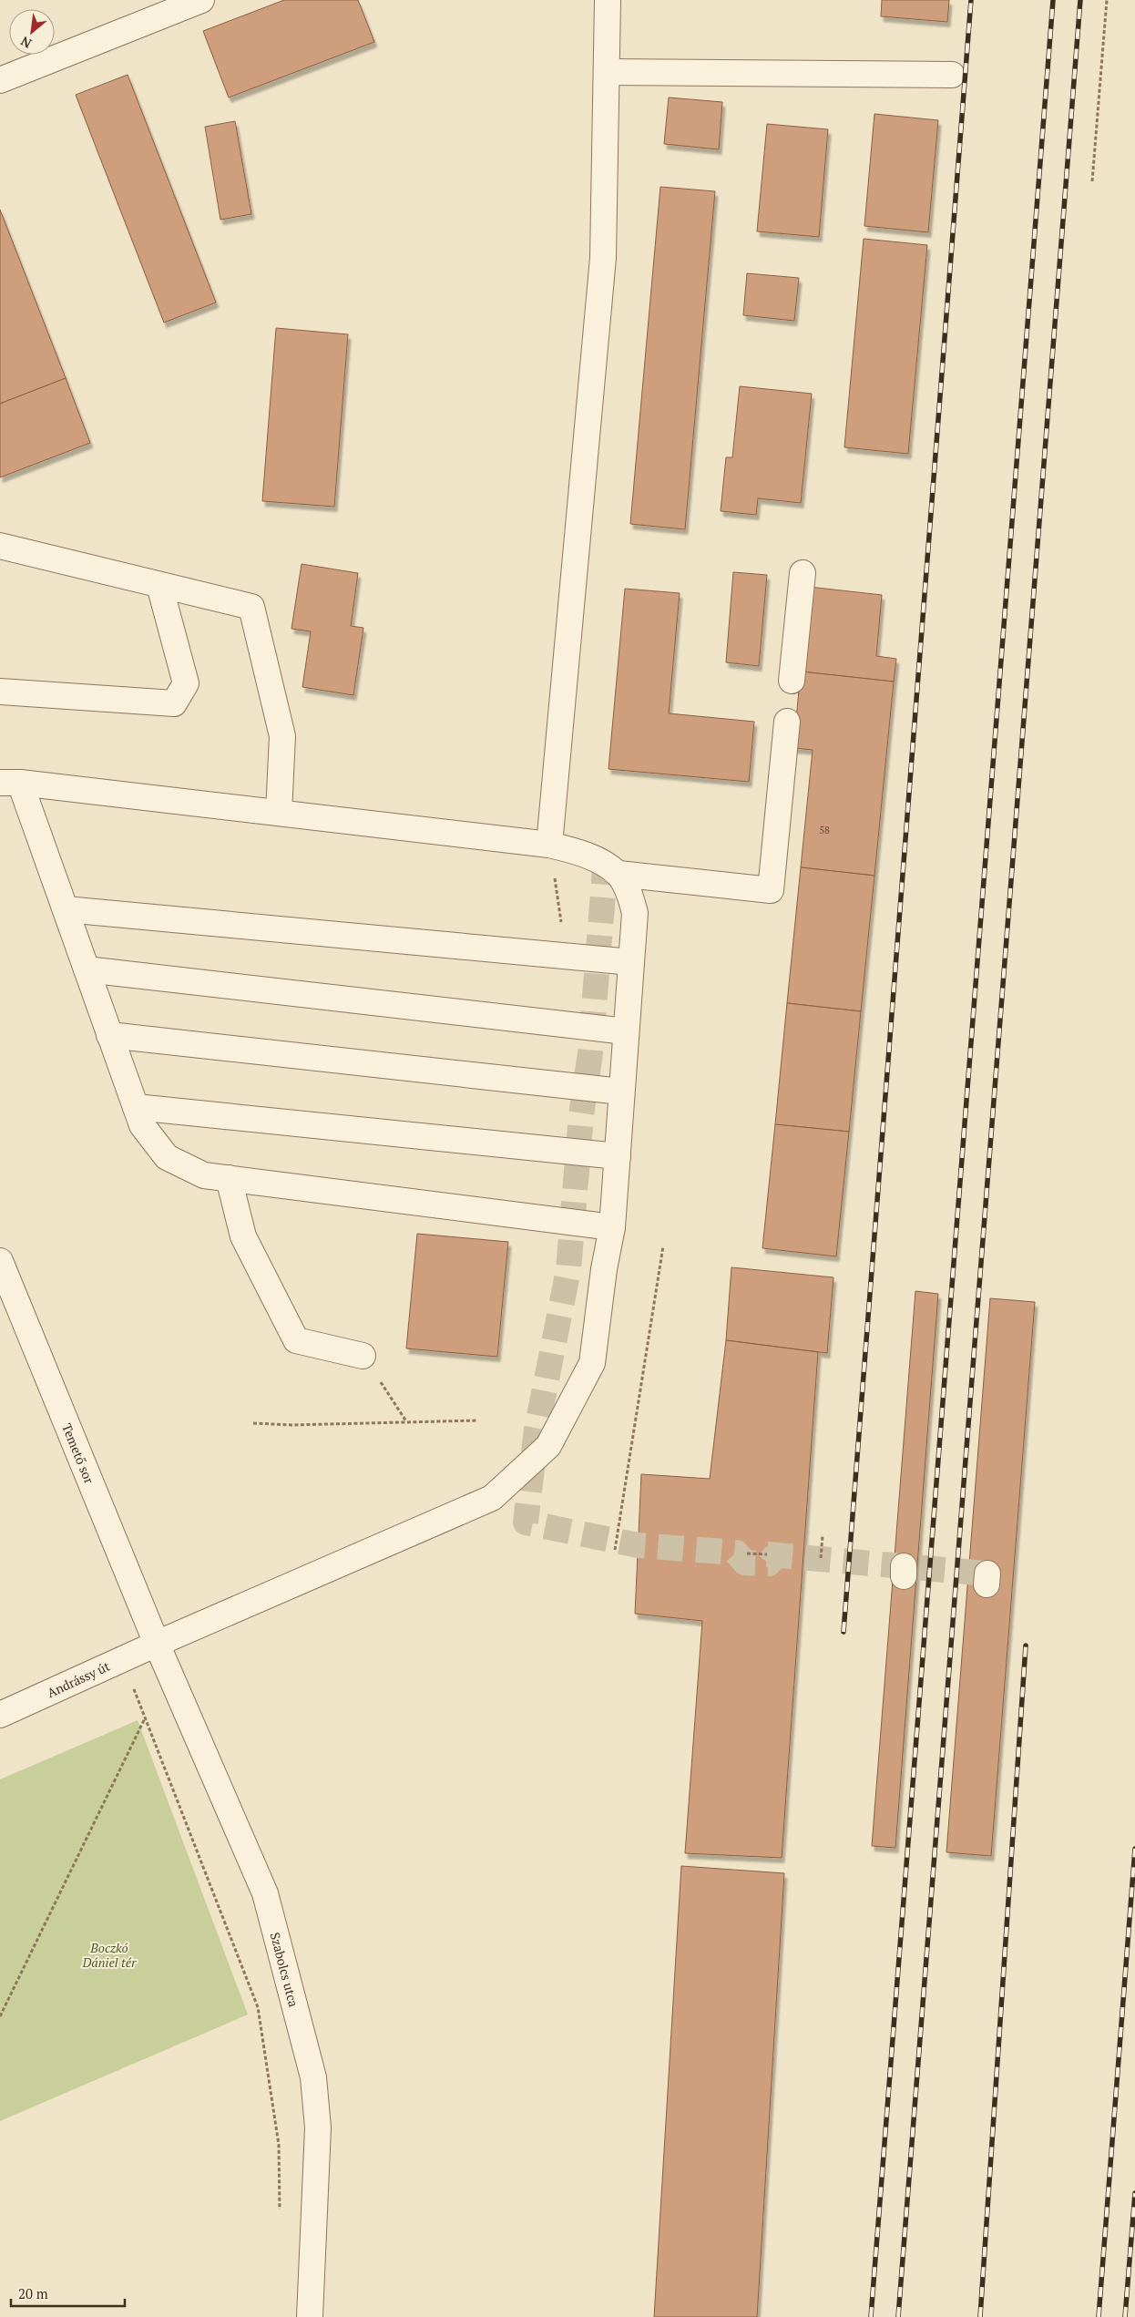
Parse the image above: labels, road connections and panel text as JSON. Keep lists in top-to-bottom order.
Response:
{
  "streets": {
    "street": ["Temető sor", "Andrássy út", "Szabolcs utca"]
  },
  "crossings": [
    ["Temető sor", "Andrássy út"],
    ["Temető sor", "Szabolcs utca"],
    ["Andrássy út", "Szabolcs utca"]
  ],
  "parks": ["Boczkó Dániel tér"],
  "house_numbers": ["58"],
  "scale_bar": "20 m",
  "north": "bottom left"
}
